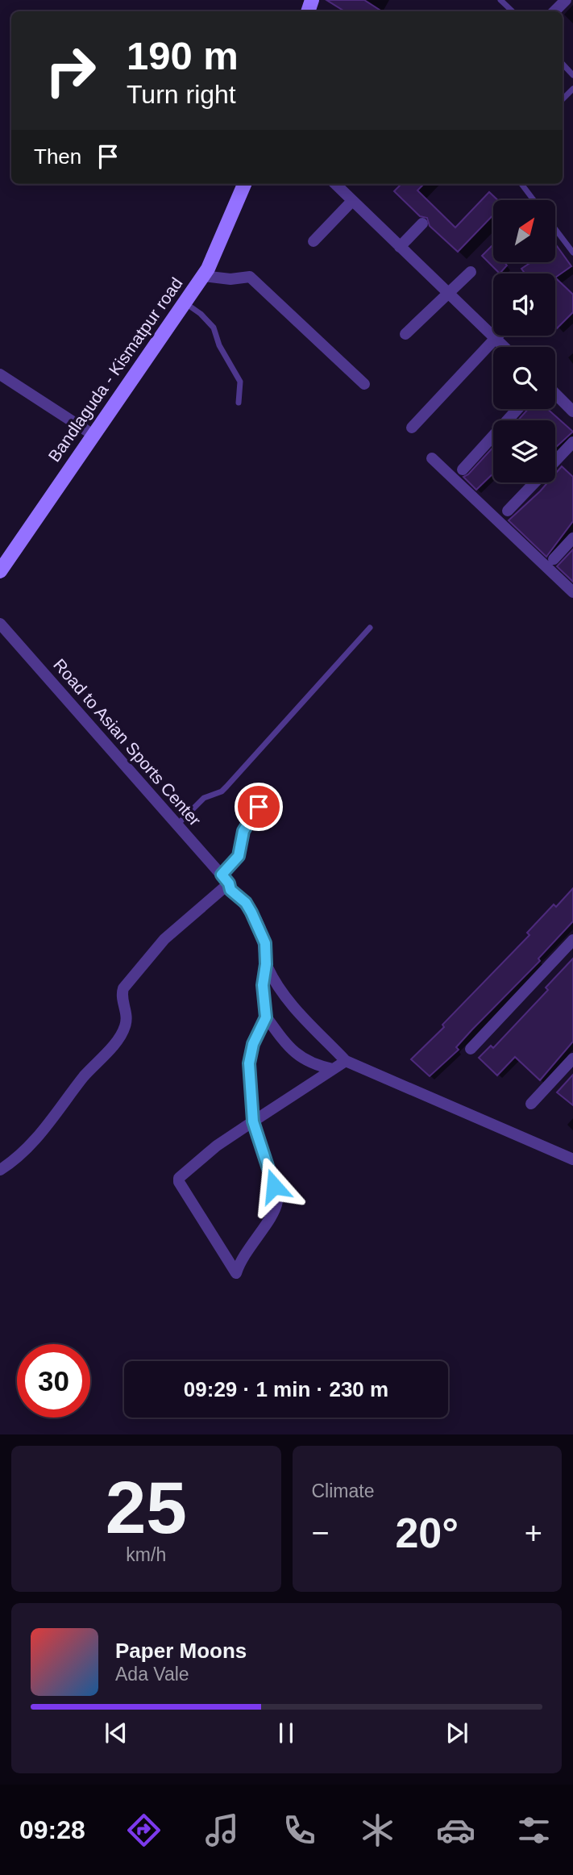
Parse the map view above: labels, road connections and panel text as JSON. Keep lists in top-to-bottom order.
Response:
{
  "streets": {
    "street": ["Bandlaguda - Kismatpur road", "Road to Asian Sports Center"]
  },
  "north": "top right",
  "page": {
    "turn": ["190 m", "Turn right"],
    "then": "Then",
    "limit": "30",
    "trip": "09:29 · 1 min · 230 m",
    "tile": [
      ["25", "km/h"],
      "Climate"
    ],
    "heat": ["−", "20°", "+"],
    "song": ["Paper Moons", "Ada Vale"],
    "tabs": "09:28"
  }
}
